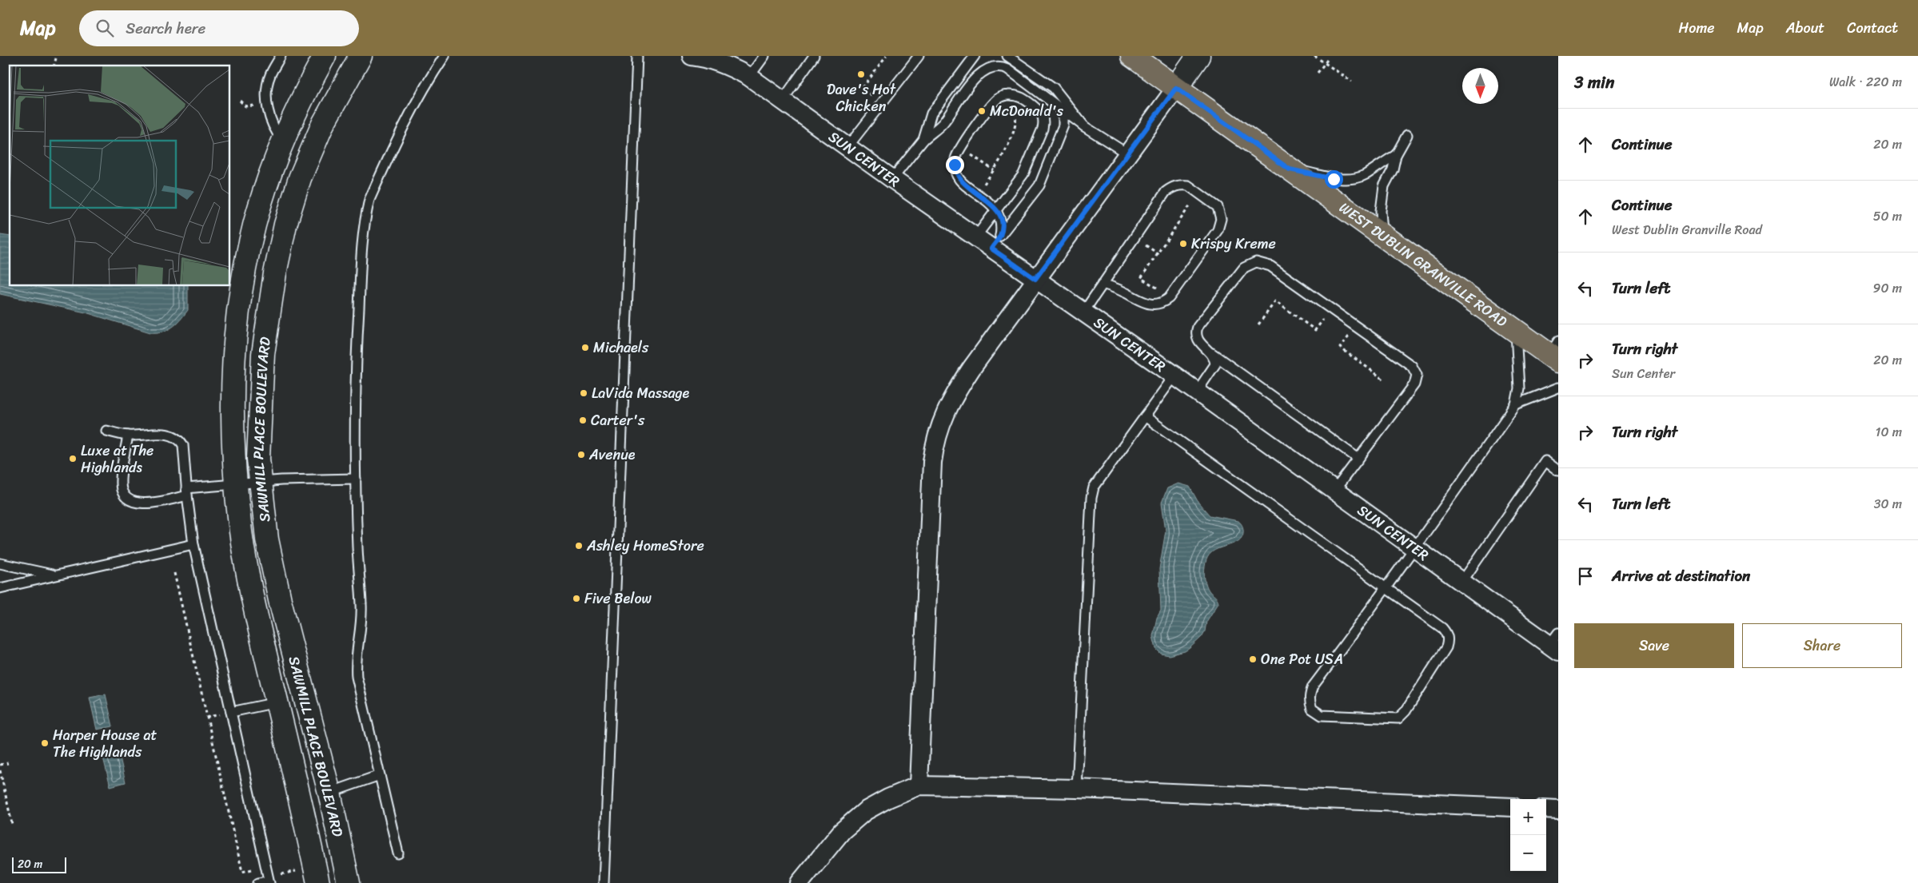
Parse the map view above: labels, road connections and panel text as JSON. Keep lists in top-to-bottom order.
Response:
{
  "streets": {
    "main road": ["WEST DUBLIN GRANVILLE ROAD"],
    "street": ["SUN CENTER", "SAWMILL PLACE BOULEVARD"]
  },
  "places": [
    "Dave's Hot Chicken",
    "McDonald's",
    "Krispy Kreme",
    "Michaels",
    "LaVida Massage",
    "Carter's",
    "Avenue",
    "Luxe at The Highlands",
    "Ashley HomeStore",
    "Five Below",
    "One Pot USA",
    "Harper House at The Highlands"
  ],
  "scale_bar": "20 m",
  "north": "bottom",
  "page": {
    "header": "Map",
    "search": "Search here",
    "nav": [
      "Home",
      "Map",
      "About",
      "Contact"
    ],
    "heading": ["3 min", "Walk · 220 m"],
    "list": [
      ["Continue", "20 m"],
      ["Continue", "West Dublin Granville Road", "50 m"],
      ["Turn left", "90 m"],
      ["Turn right", "Sun Center", "20 m"],
      ["Turn right", "10 m"],
      ["Turn left", "30 m"],
      "Arrive at destination"
    ],
    "buttons": ["Save", "Share"],
    "map_buttons": ["+", "−"],
    "scale": "20 m"
  }
}
